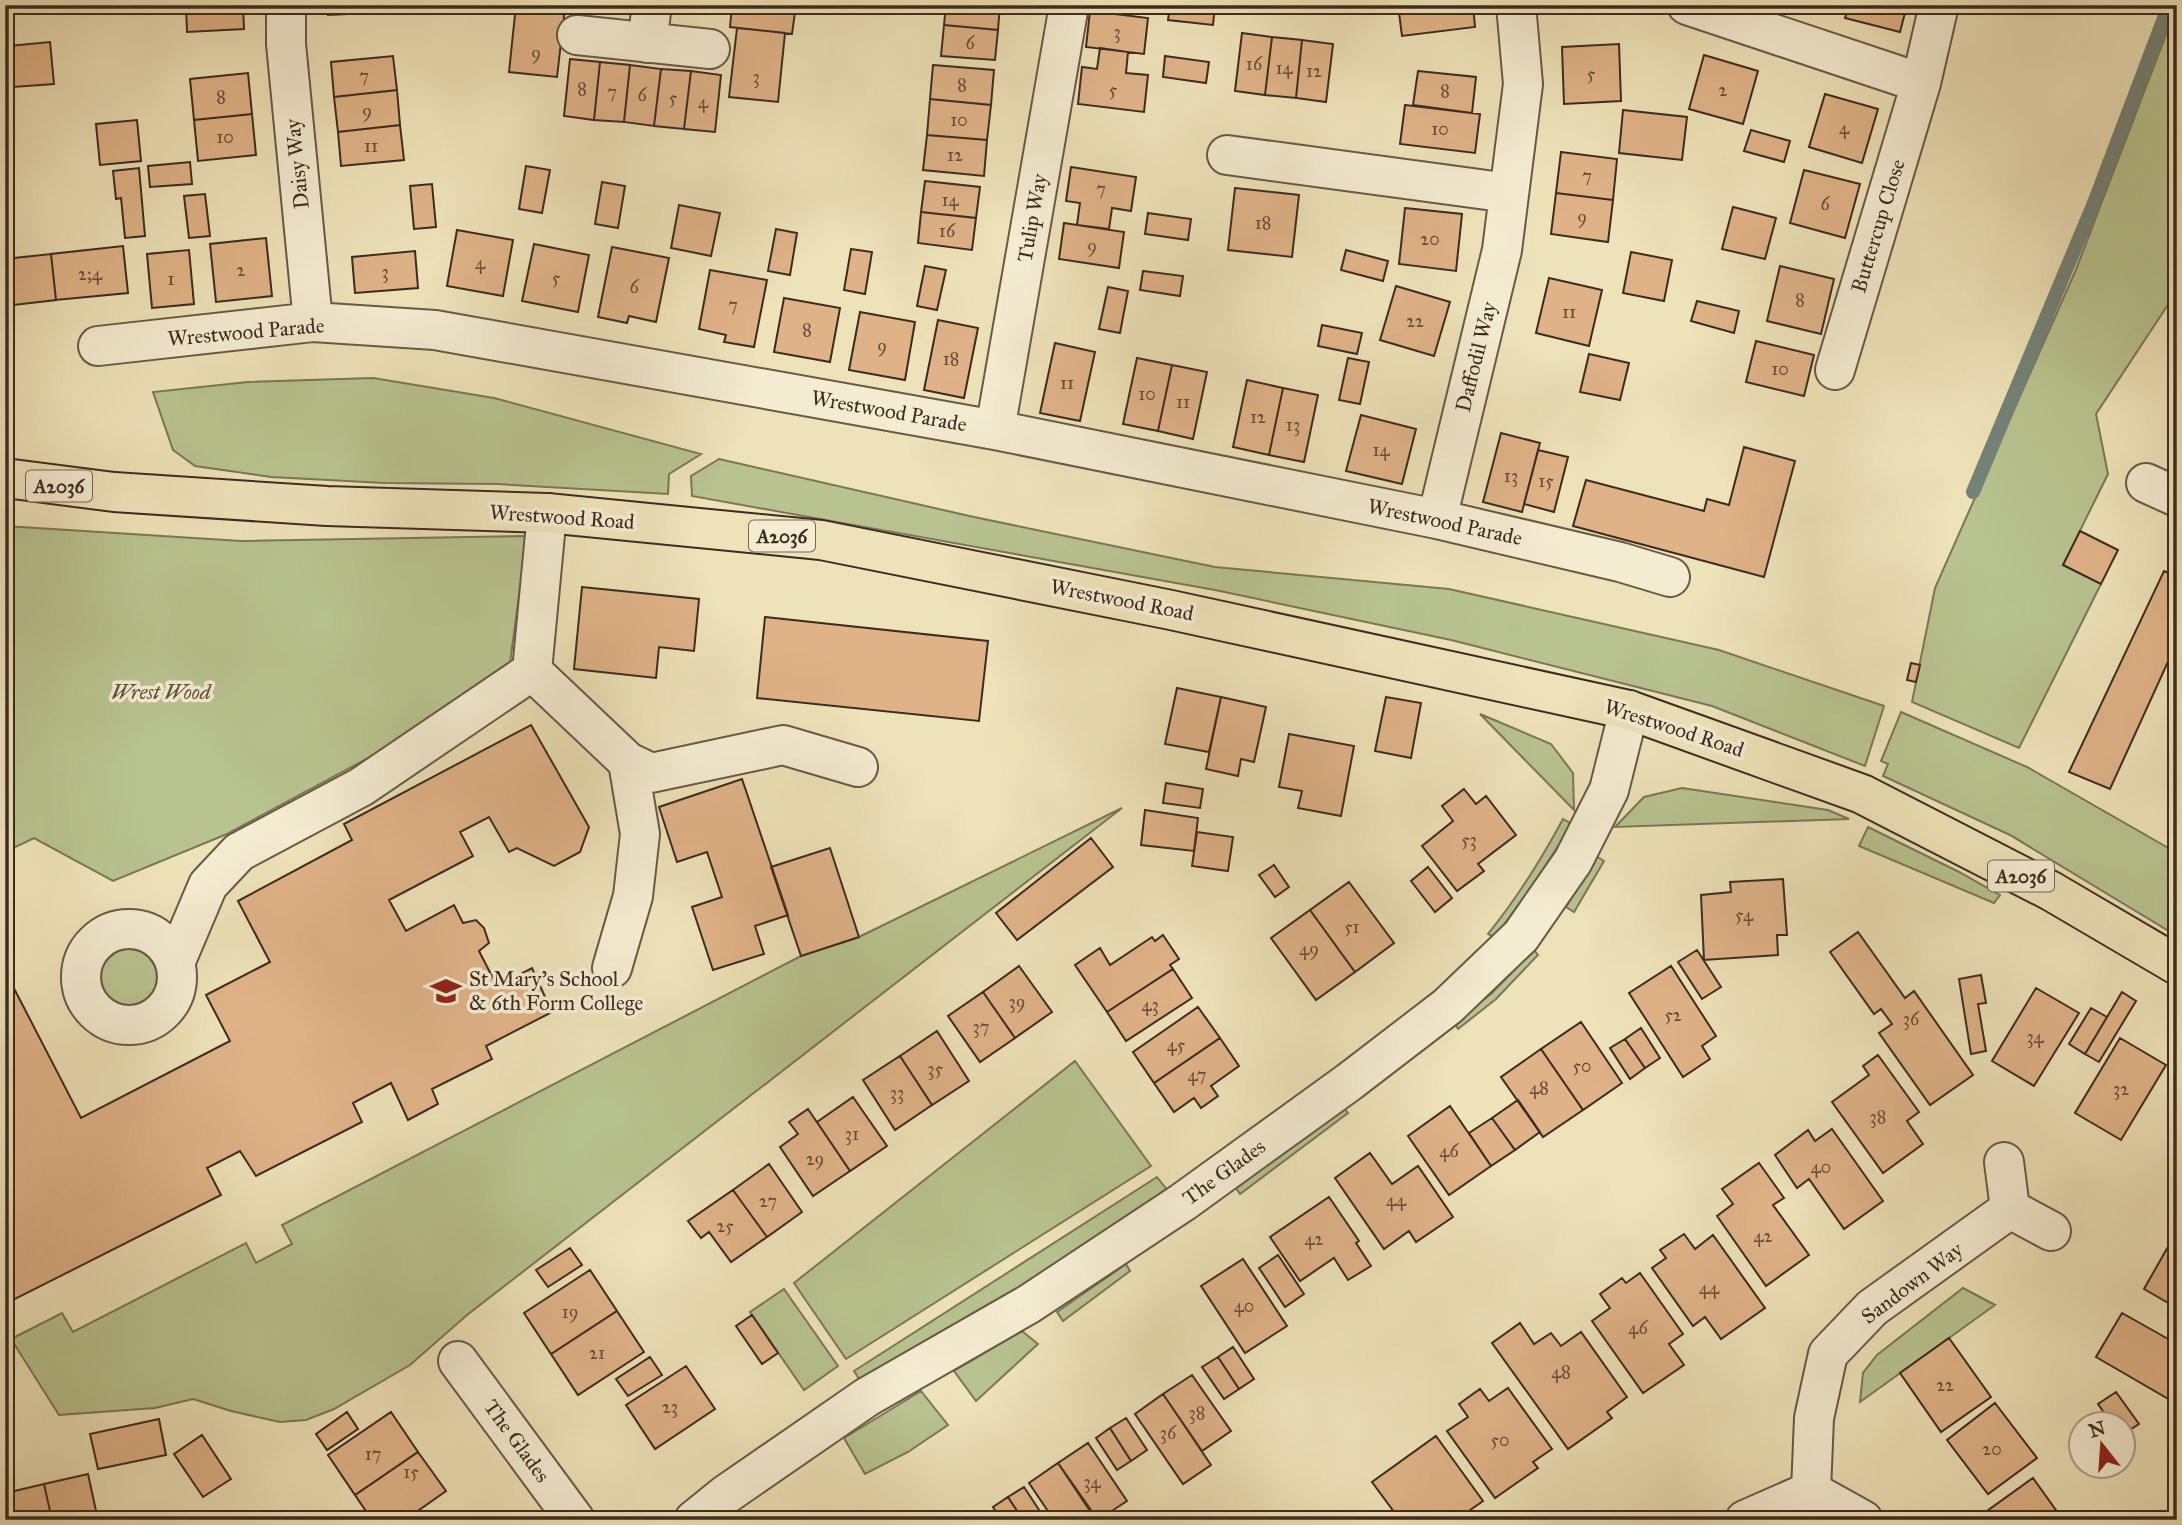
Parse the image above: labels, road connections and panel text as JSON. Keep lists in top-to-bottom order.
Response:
{
  "streets": {
    "main road": ["A2036", "Wrestwood Road"],
    "street": [
      "Daisy Way",
      "Tulip Way",
      "Buttercup Close",
      "Wrestwood Parade",
      "Daffodil Way",
      "The Glades",
      "Sandown Way"
    ]
  },
  "crossings": [
    ["Daisy Way", "Wrestwood Parade"],
    ["Tulip Way", "Wrestwood Parade"],
    ["Wrestwood Parade", "Daffodil Way"],
    ["Wrestwood Road", "The Glades"]
  ],
  "parks": ["Wrest Wood"],
  "places": {
    "school or university": ["St Mary's School & 6th Form College"]
  },
  "house_numbers": [
    "3",
    "6",
    "9",
    "16",
    "14",
    "12",
    "5",
    "7",
    "3",
    "8",
    "8",
    "5",
    "2",
    "8",
    "7",
    "6",
    "8",
    "5",
    "4",
    "9",
    "10",
    "4",
    "10",
    "10",
    "11",
    "12",
    "7",
    "7",
    "14",
    "6",
    "9",
    "18",
    "16",
    "20",
    "9",
    "4",
    "2",
    "3",
    "2;4",
    "5",
    "1",
    "6",
    "8",
    "7",
    "11",
    "22",
    "8",
    "9",
    "18",
    "10",
    "11",
    "10",
    "11",
    "12",
    "13",
    "14",
    "13",
    "15",
    "53",
    "54",
    "51",
    "49",
    "39",
    "43",
    "52",
    "36",
    "37",
    "34",
    "45",
    "50",
    "35",
    "47",
    "48",
    "32",
    "33",
    "38",
    "31",
    "46",
    "29",
    "40",
    "44",
    "27",
    "25",
    "42",
    "42",
    "44",
    "40",
    "19",
    "46",
    "21",
    "48",
    "22",
    "23",
    "38",
    "36",
    "50",
    "20",
    "17",
    "15",
    "34"
  ],
  "north": "top"
}
